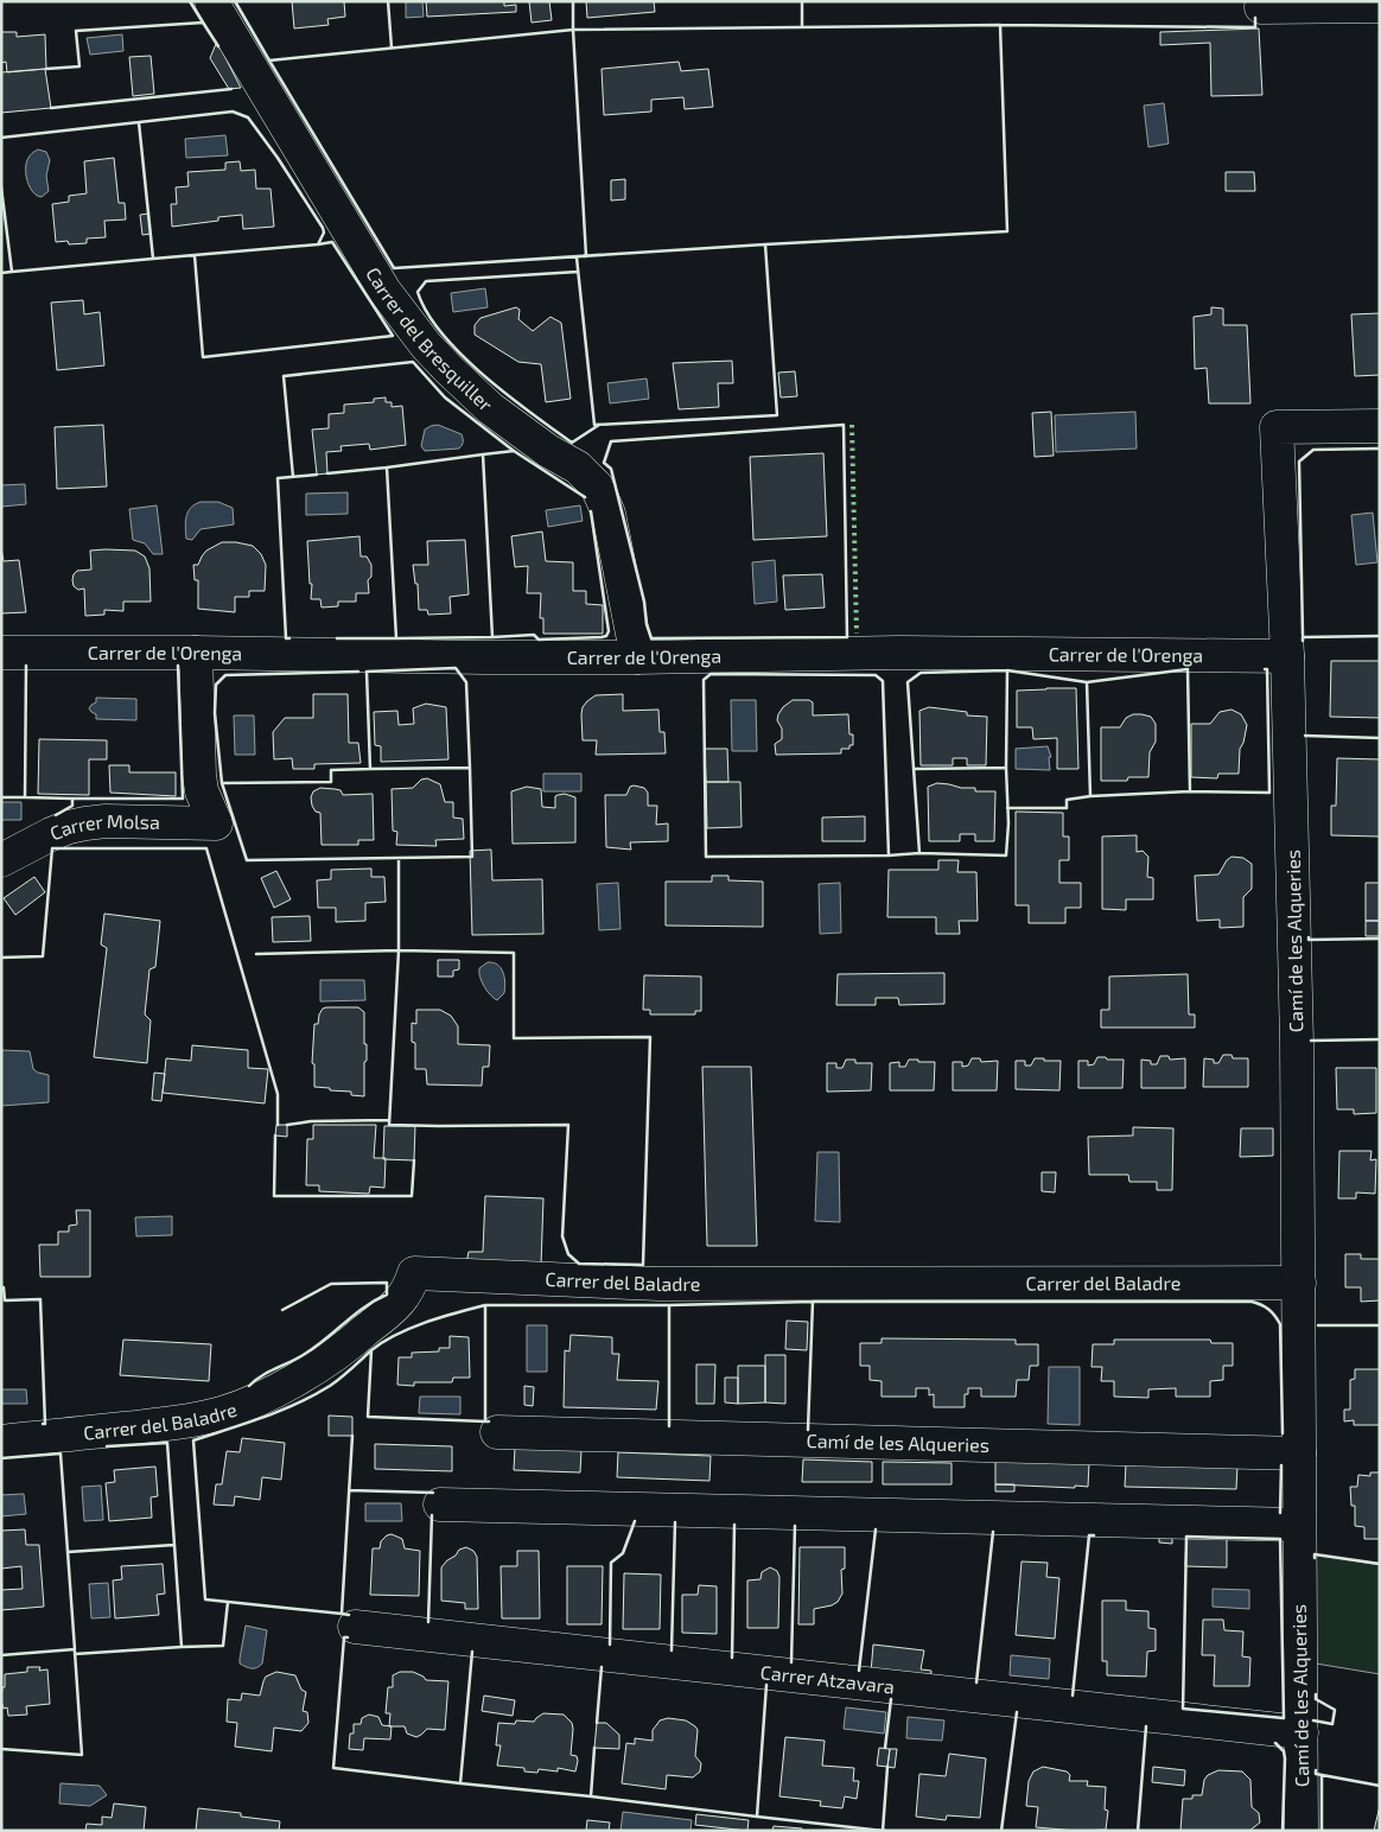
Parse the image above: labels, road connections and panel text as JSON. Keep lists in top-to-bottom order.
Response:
{
  "streets": {
    "street": [
      "Carrer del Bresquiller",
      "Carrer de l'Orenga",
      "Carrer Molsa",
      "Camí de les Alqueries",
      "Carrer del Baladre",
      "Carrer Atzavara"
    ]
  },
  "crossings": [
    ["Carrer del Bresquiller", "Carrer de l'Orenga"],
    ["Carrer de l'Orenga", "Carrer Molsa"],
    ["Carrer de l'Orenga", "Camí de les Alqueries"],
    ["Camí de les Alqueries", "Carrer del Baladre"],
    ["Camí de les Alqueries", "Carrer Atzavara"]
  ]
}
